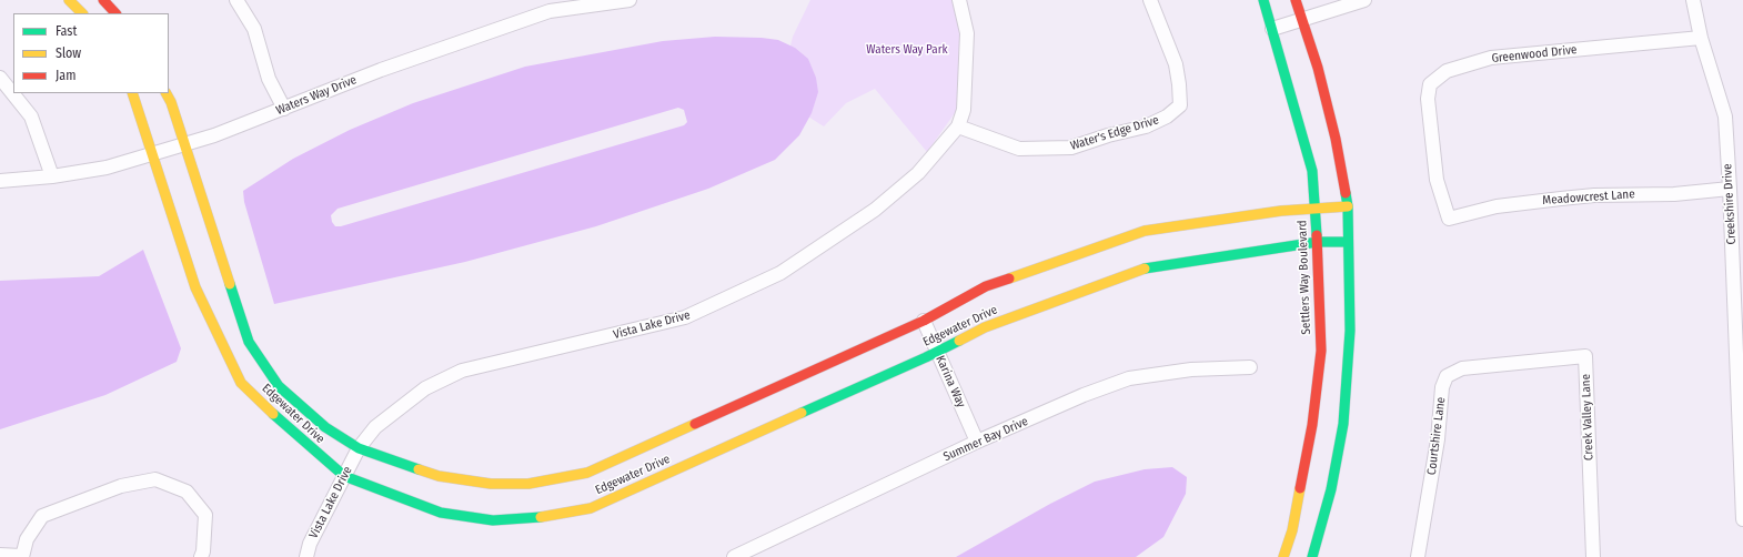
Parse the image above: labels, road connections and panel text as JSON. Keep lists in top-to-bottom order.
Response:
{
  "streets": {
    "street": [
      "Greenwood Drive",
      "Waters Way Drive",
      "Water's Edge Drive",
      "Meadowcrest Lane",
      "Creekshire Drive",
      "Settlers Way Boulevard",
      "Vista Lake Drive",
      "Edgewater Drive",
      "Karina Way",
      "Creek Valley Lane",
      "Courtshire Lane",
      "Summer Bay Drive"
    ]
  },
  "crossings": [
    ["Greenwood Drive", "Meadowcrest Lane"],
    ["Greenwood Drive", "Creekshire Drive"],
    ["Waters Way Drive", "Edgewater Drive"],
    ["Water's Edge Drive", "Vista Lake Drive"],
    ["Meadowcrest Lane", "Creekshire Drive"],
    ["Settlers Way Boulevard", "Edgewater Drive"],
    ["Vista Lake Drive", "Edgewater Drive"],
    ["Edgewater Drive", "Karina Way"],
    ["Karina Way", "Summer Bay Drive"],
    ["Creek Valley Lane", "Courtshire Lane"]
  ],
  "parks": ["Waters Way Park"],
  "legend": ["Fast", "Slow", "Jam"]
}
